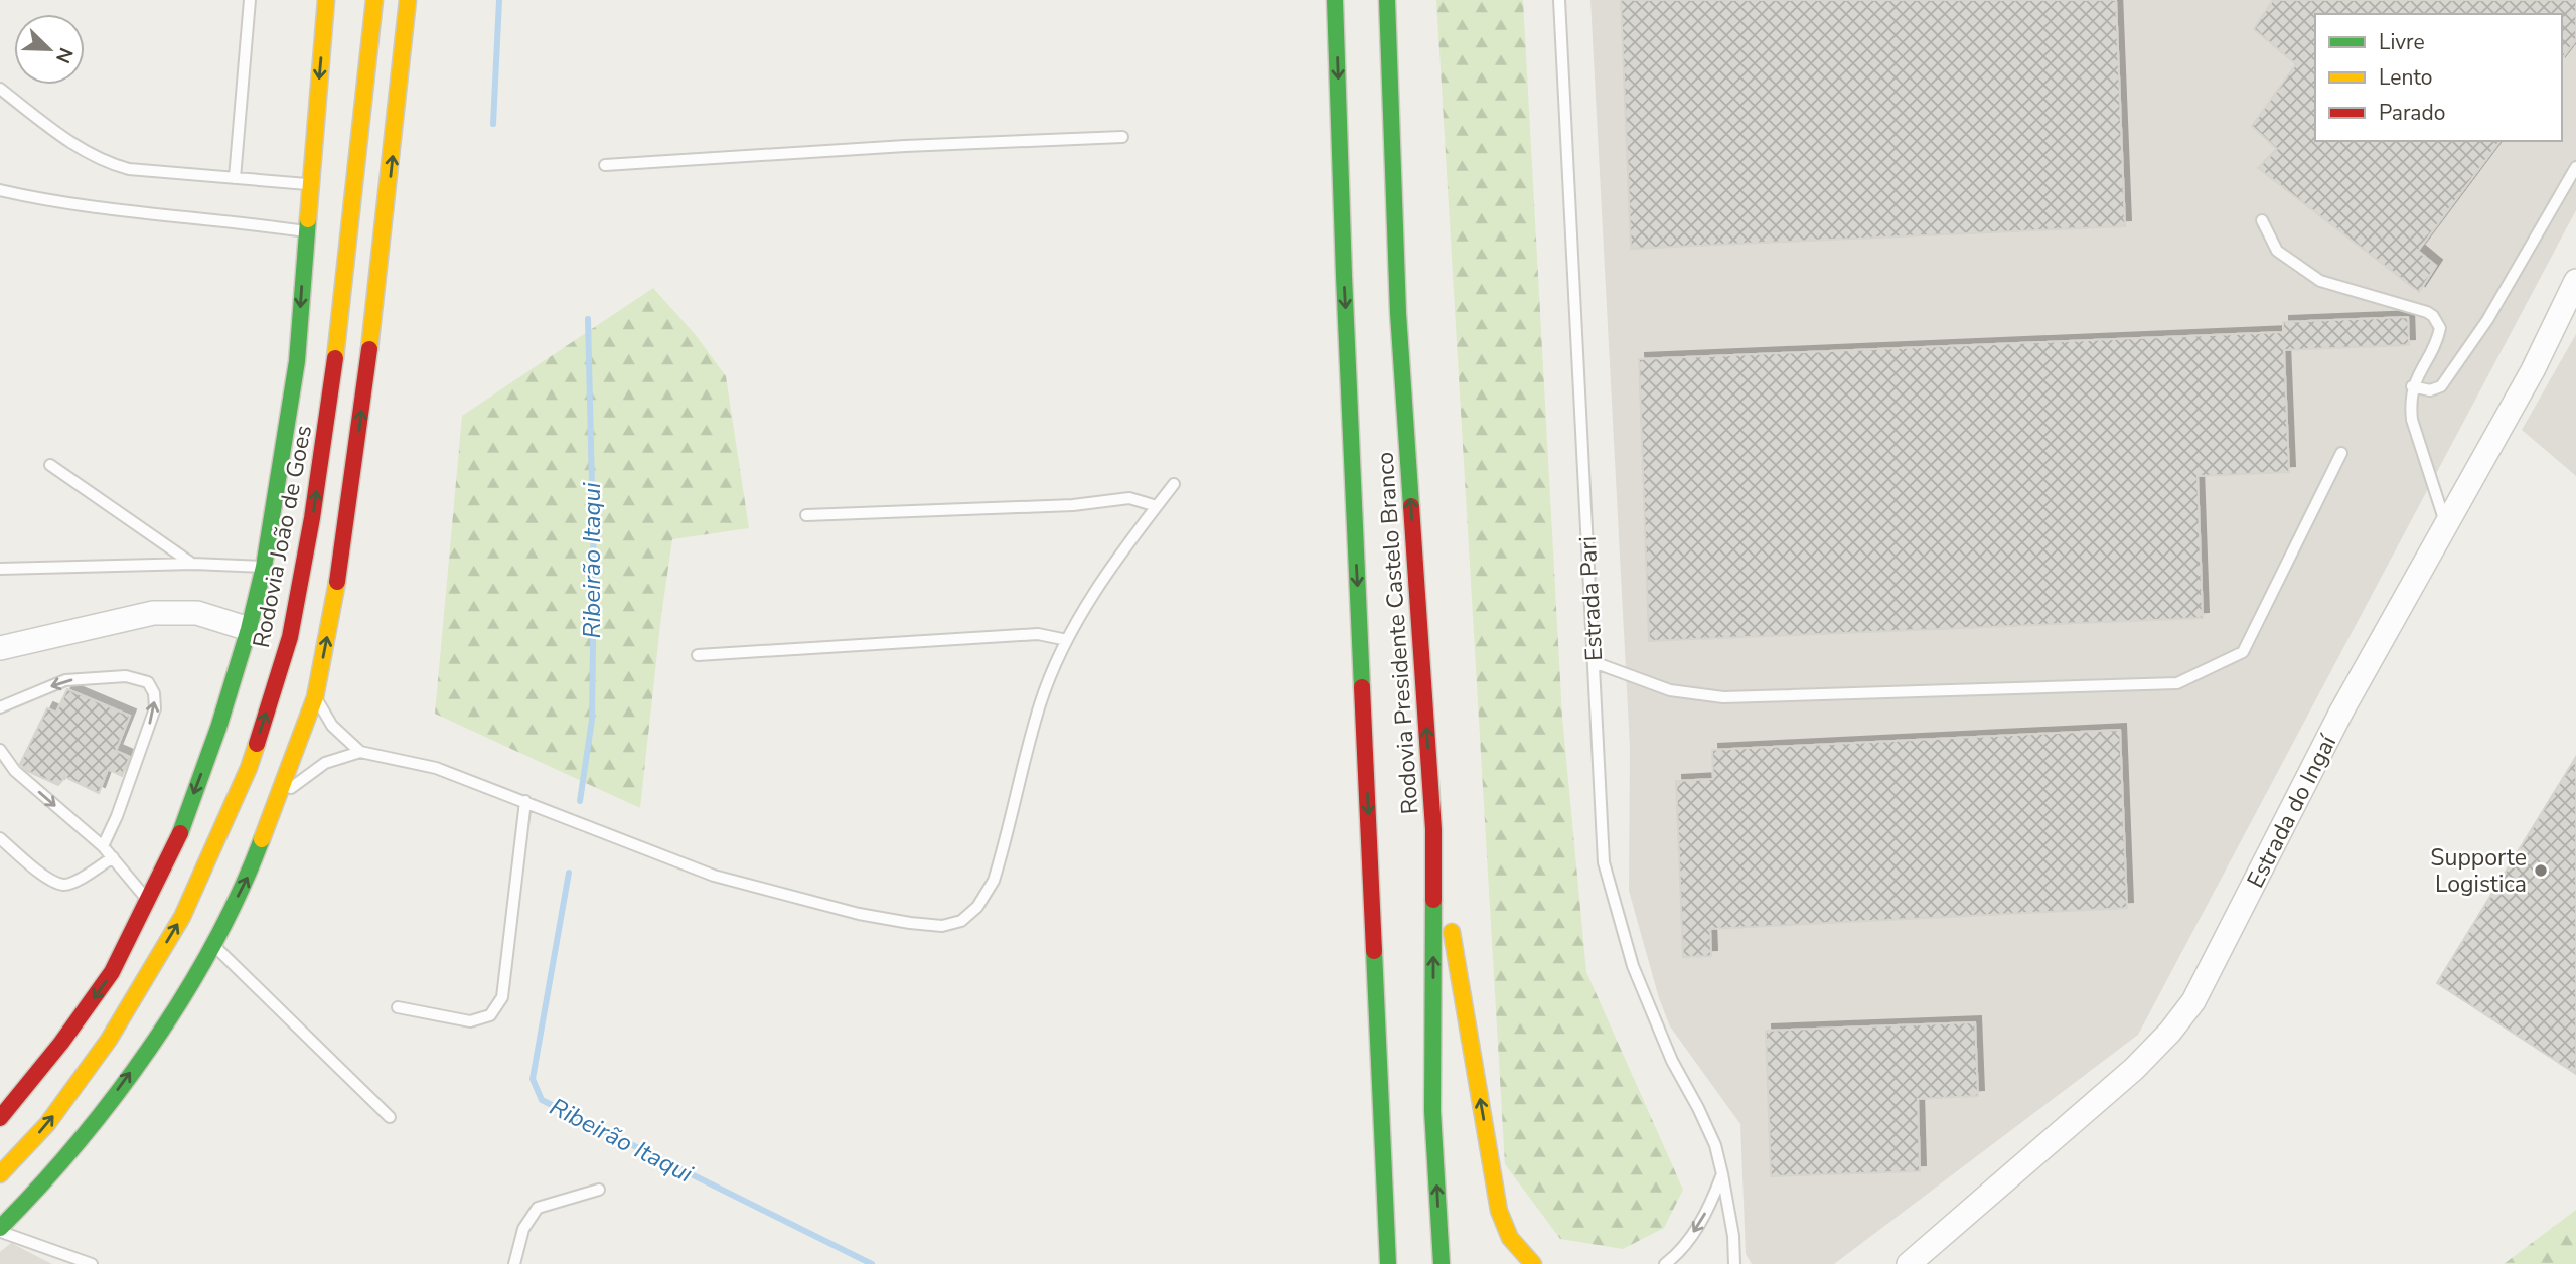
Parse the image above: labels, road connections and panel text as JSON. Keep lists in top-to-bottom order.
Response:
{
  "streets": {
    "main road": ["Rodovia João de Goes", "Rodovia Presidente Castelo Branco"],
    "street": ["Estrada do Ingaí"],
    "lane": ["Estrada Pari"]
  },
  "water": ["Ribeirão Itaqui"],
  "places": ["Supporte Logistica"],
  "legend": ["Livre", "Lento", "Parado"],
  "north": "bottom right"
}
